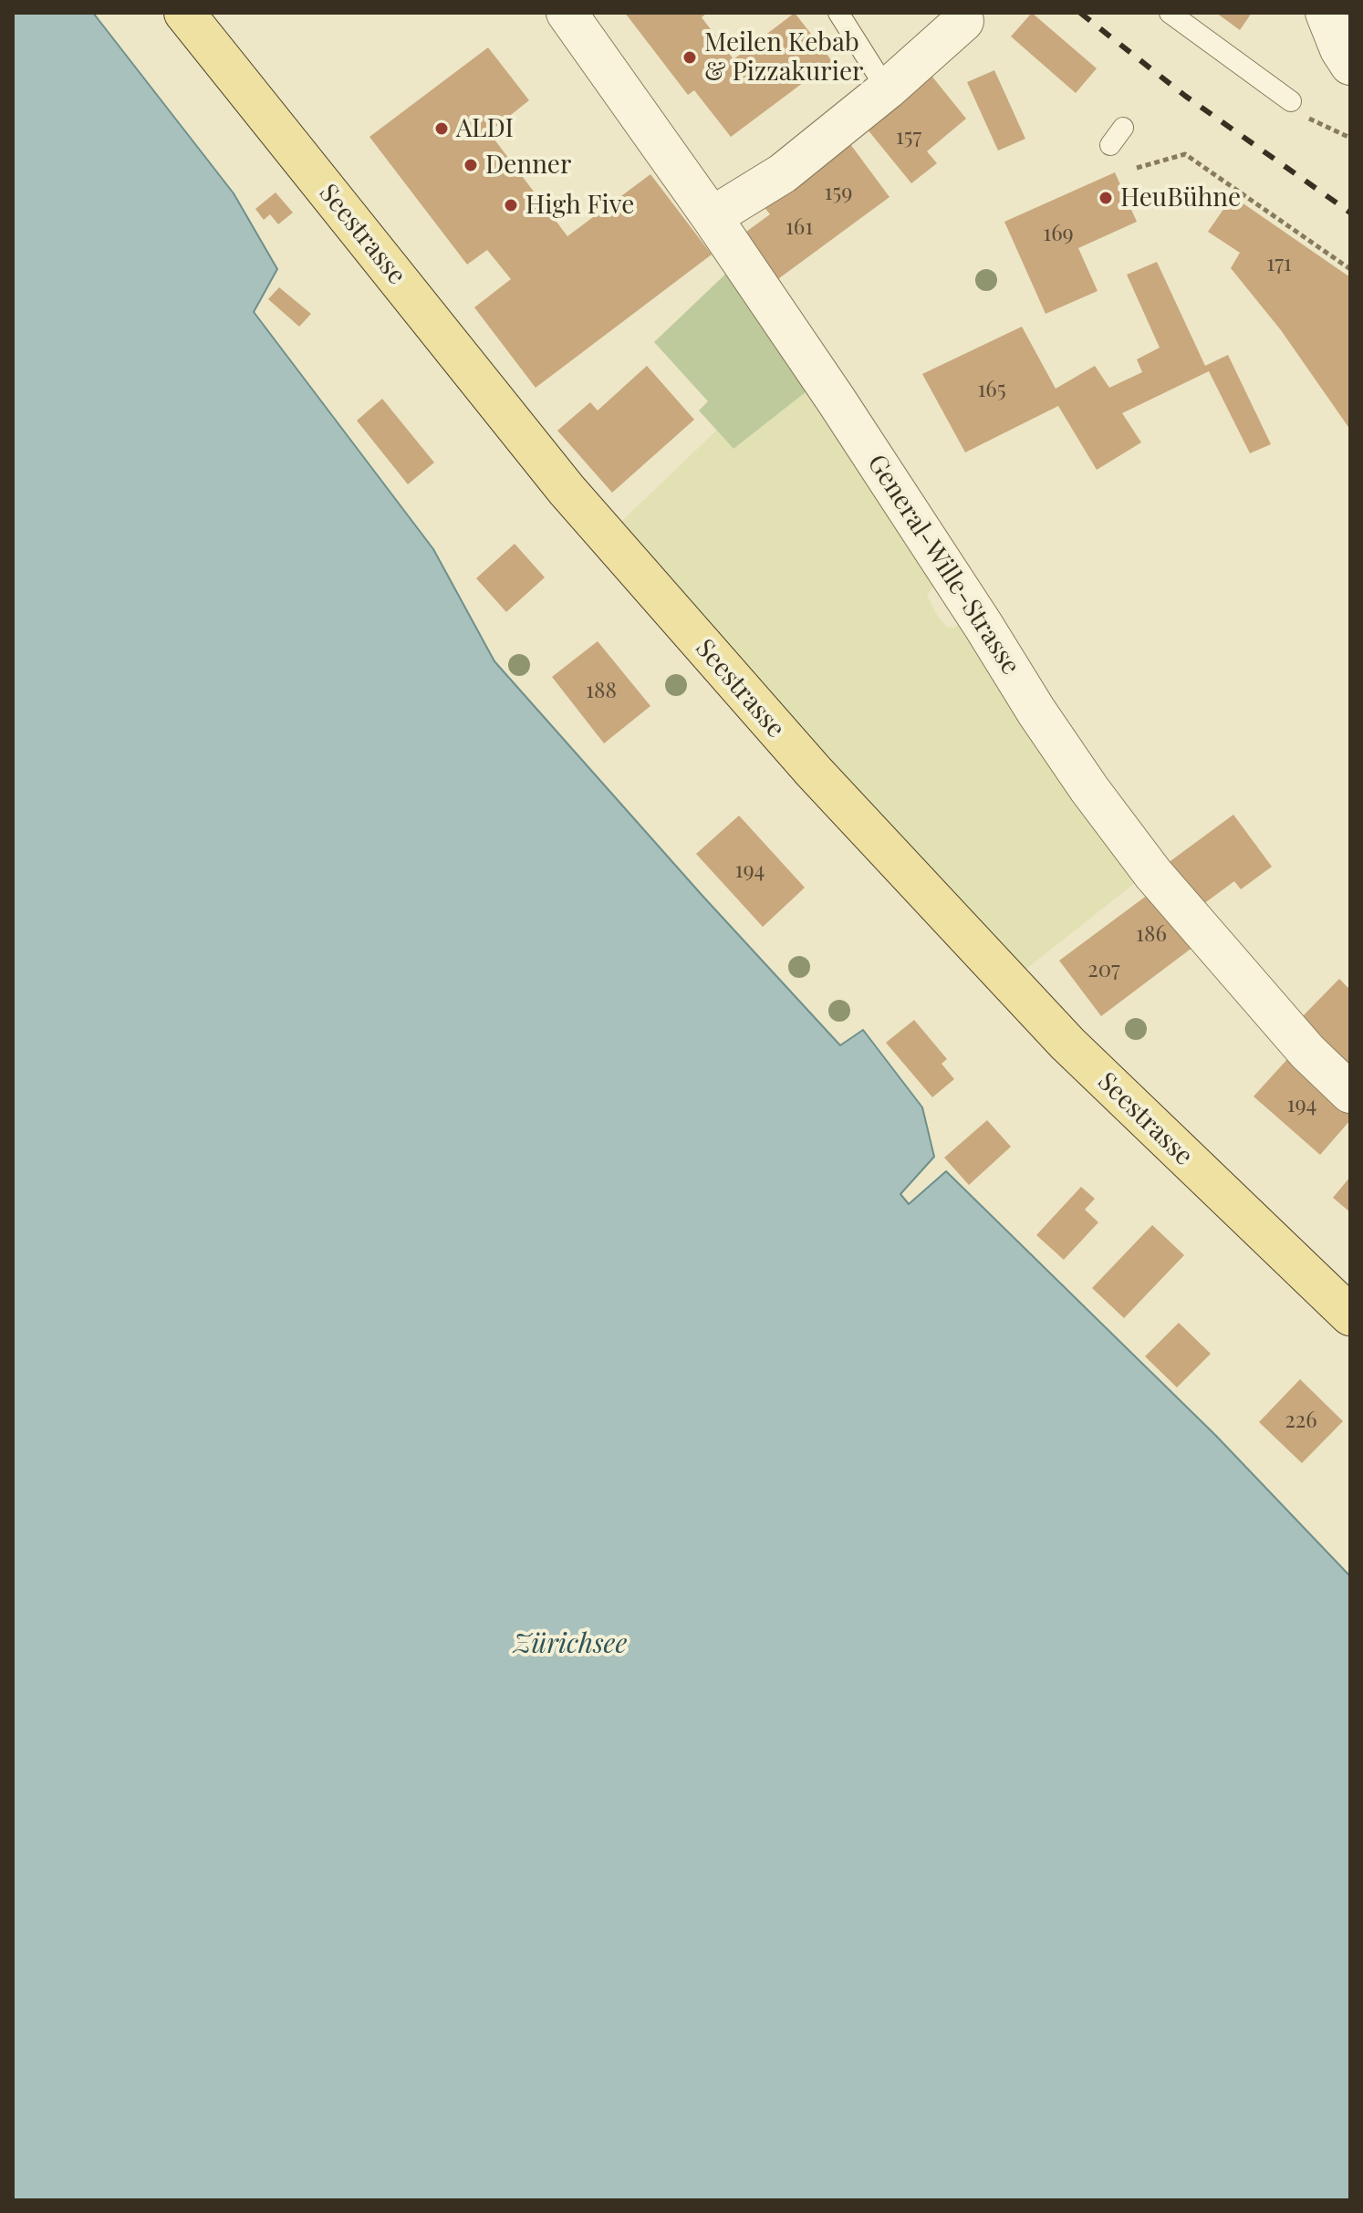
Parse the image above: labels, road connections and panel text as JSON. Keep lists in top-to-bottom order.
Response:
{
  "streets": {
    "main road": ["Seestrasse"],
    "street": ["General-Wille-Strasse"]
  },
  "water": ["Zürichsee"],
  "places": [
    "Meilen Kebab & Pizzakurier",
    "ALDI",
    "Denner",
    "HeuBühne",
    "High Five"
  ],
  "house_numbers": [
    "157",
    "159",
    "161",
    "169",
    "171",
    "165",
    "188",
    "194",
    "186",
    "207",
    "194",
    "226"
  ]
}
